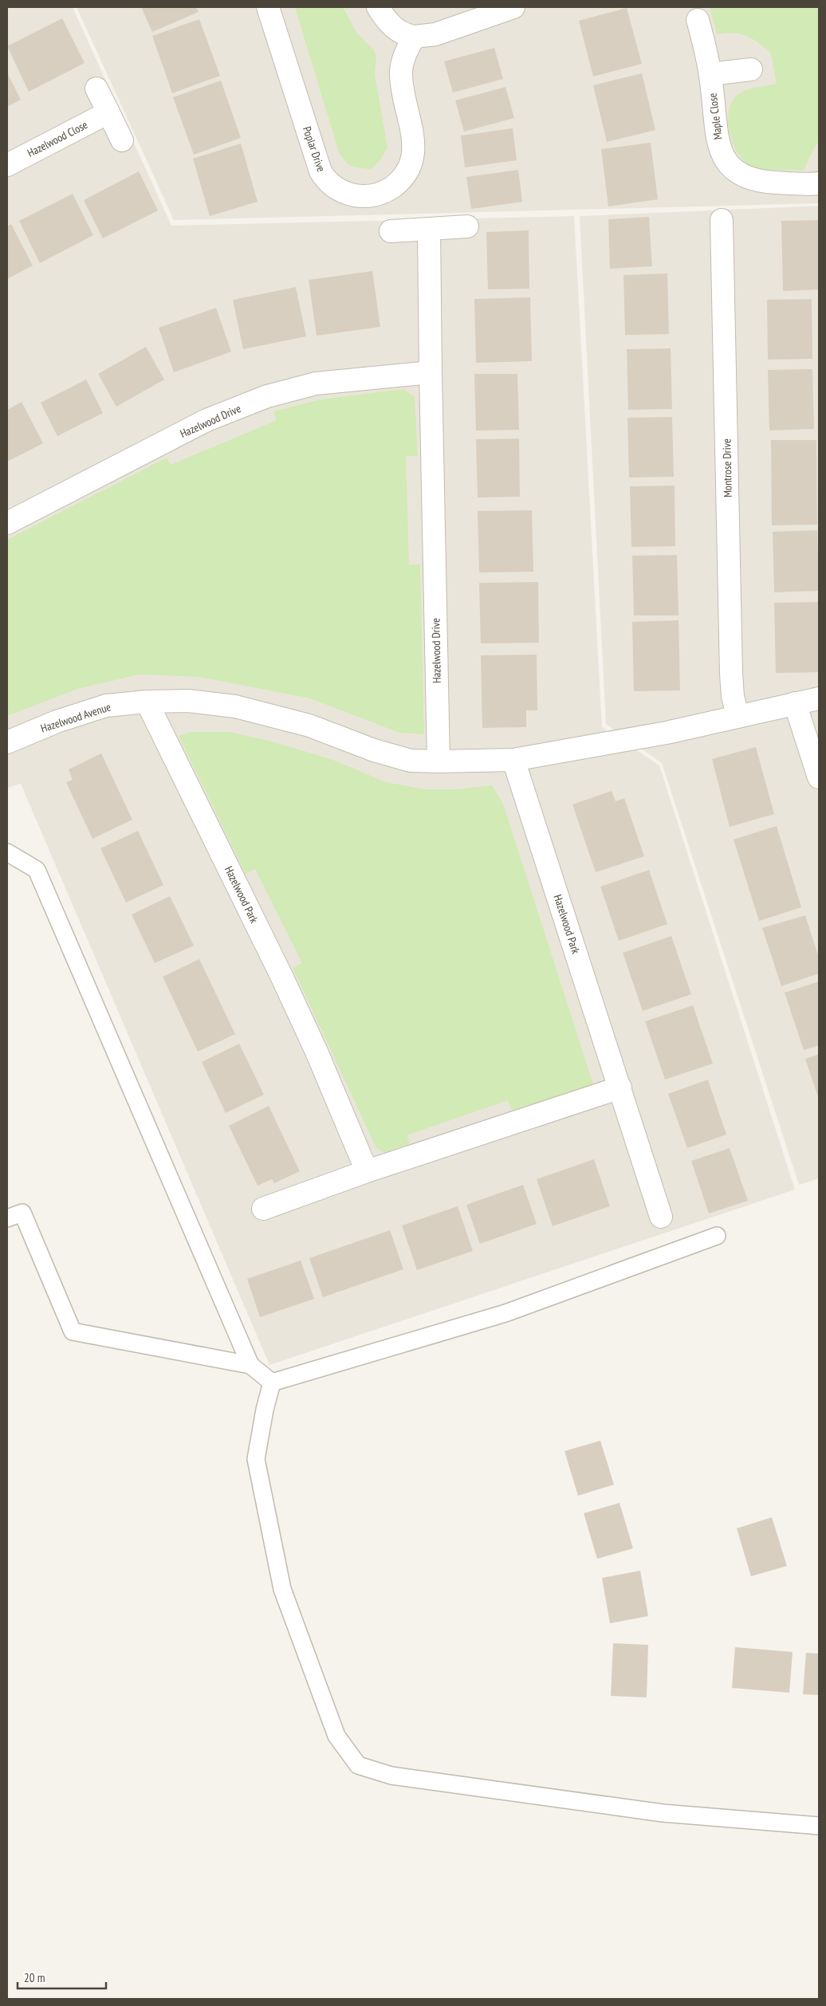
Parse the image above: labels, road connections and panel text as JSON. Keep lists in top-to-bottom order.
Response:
{
  "streets": {
    "street": [
      "Maple Close",
      "Hazelwood Close",
      "Poplar Drive",
      "Hazelwood Drive",
      "Montrose Drive",
      "Hazelwood Avenue",
      "Hazelwood Park"
    ]
  },
  "crossings": [
    ["Hazelwood Avenue", "Hazelwood Park"]
  ],
  "scale_bar": "20 m"
}
